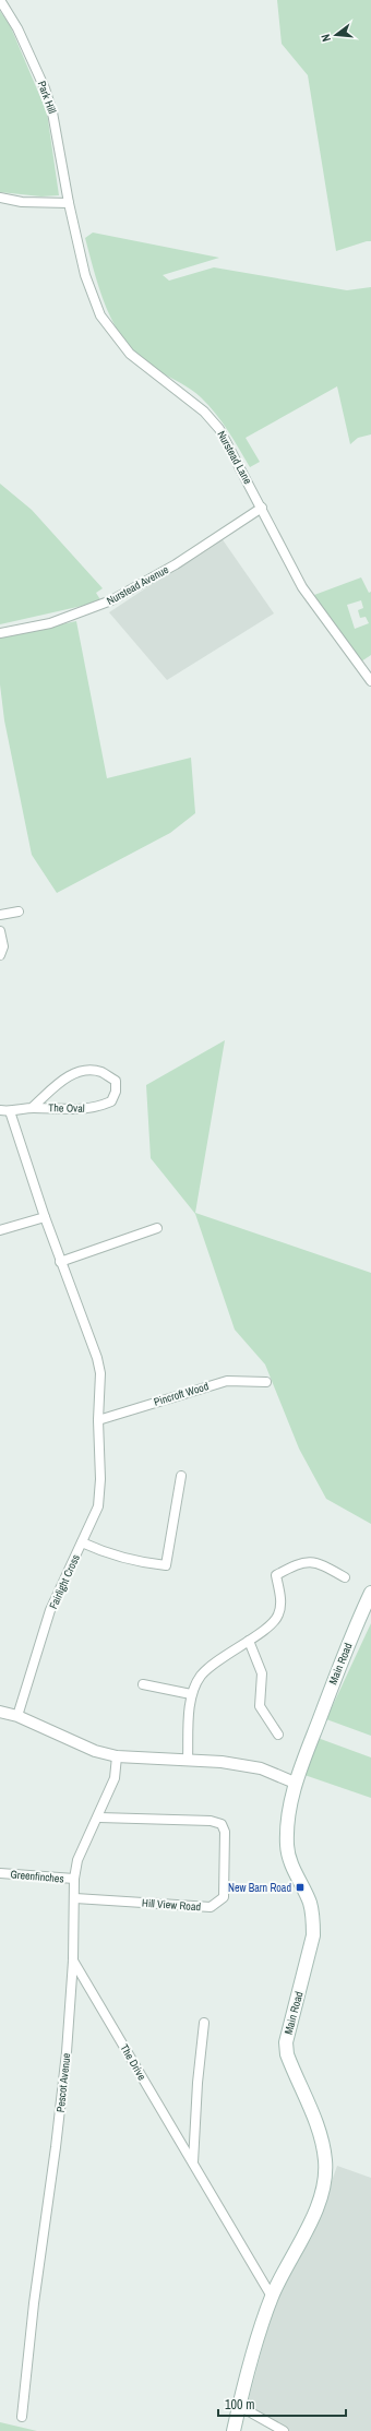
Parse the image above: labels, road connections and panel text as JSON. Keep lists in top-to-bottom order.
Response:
{
  "streets": {
    "main road": ["Main Road"],
    "street": [
      "Park Hill",
      "Nurstead Lane",
      "Nurstead Avenue",
      "The Oval",
      "Pincroft Wood",
      "Fairlight Cross",
      "Greenfinches",
      "Hill View Road",
      "The Drive",
      "Pescot Avenue"
    ]
  },
  "crossings": [
    ["Park Hill", "Nurstead Lane"],
    ["Nurstead Lane", "Nurstead Avenue"],
    ["Main Road", "The Drive"],
    ["Greenfinches", "Pescot Avenue"],
    ["Hill View Road", "Pescot Avenue"],
    ["The Drive", "Pescot Avenue"]
  ],
  "places": {
    "transit": ["New Barn Road"]
  },
  "scale_bar": "100 m",
  "north": "left"
}
